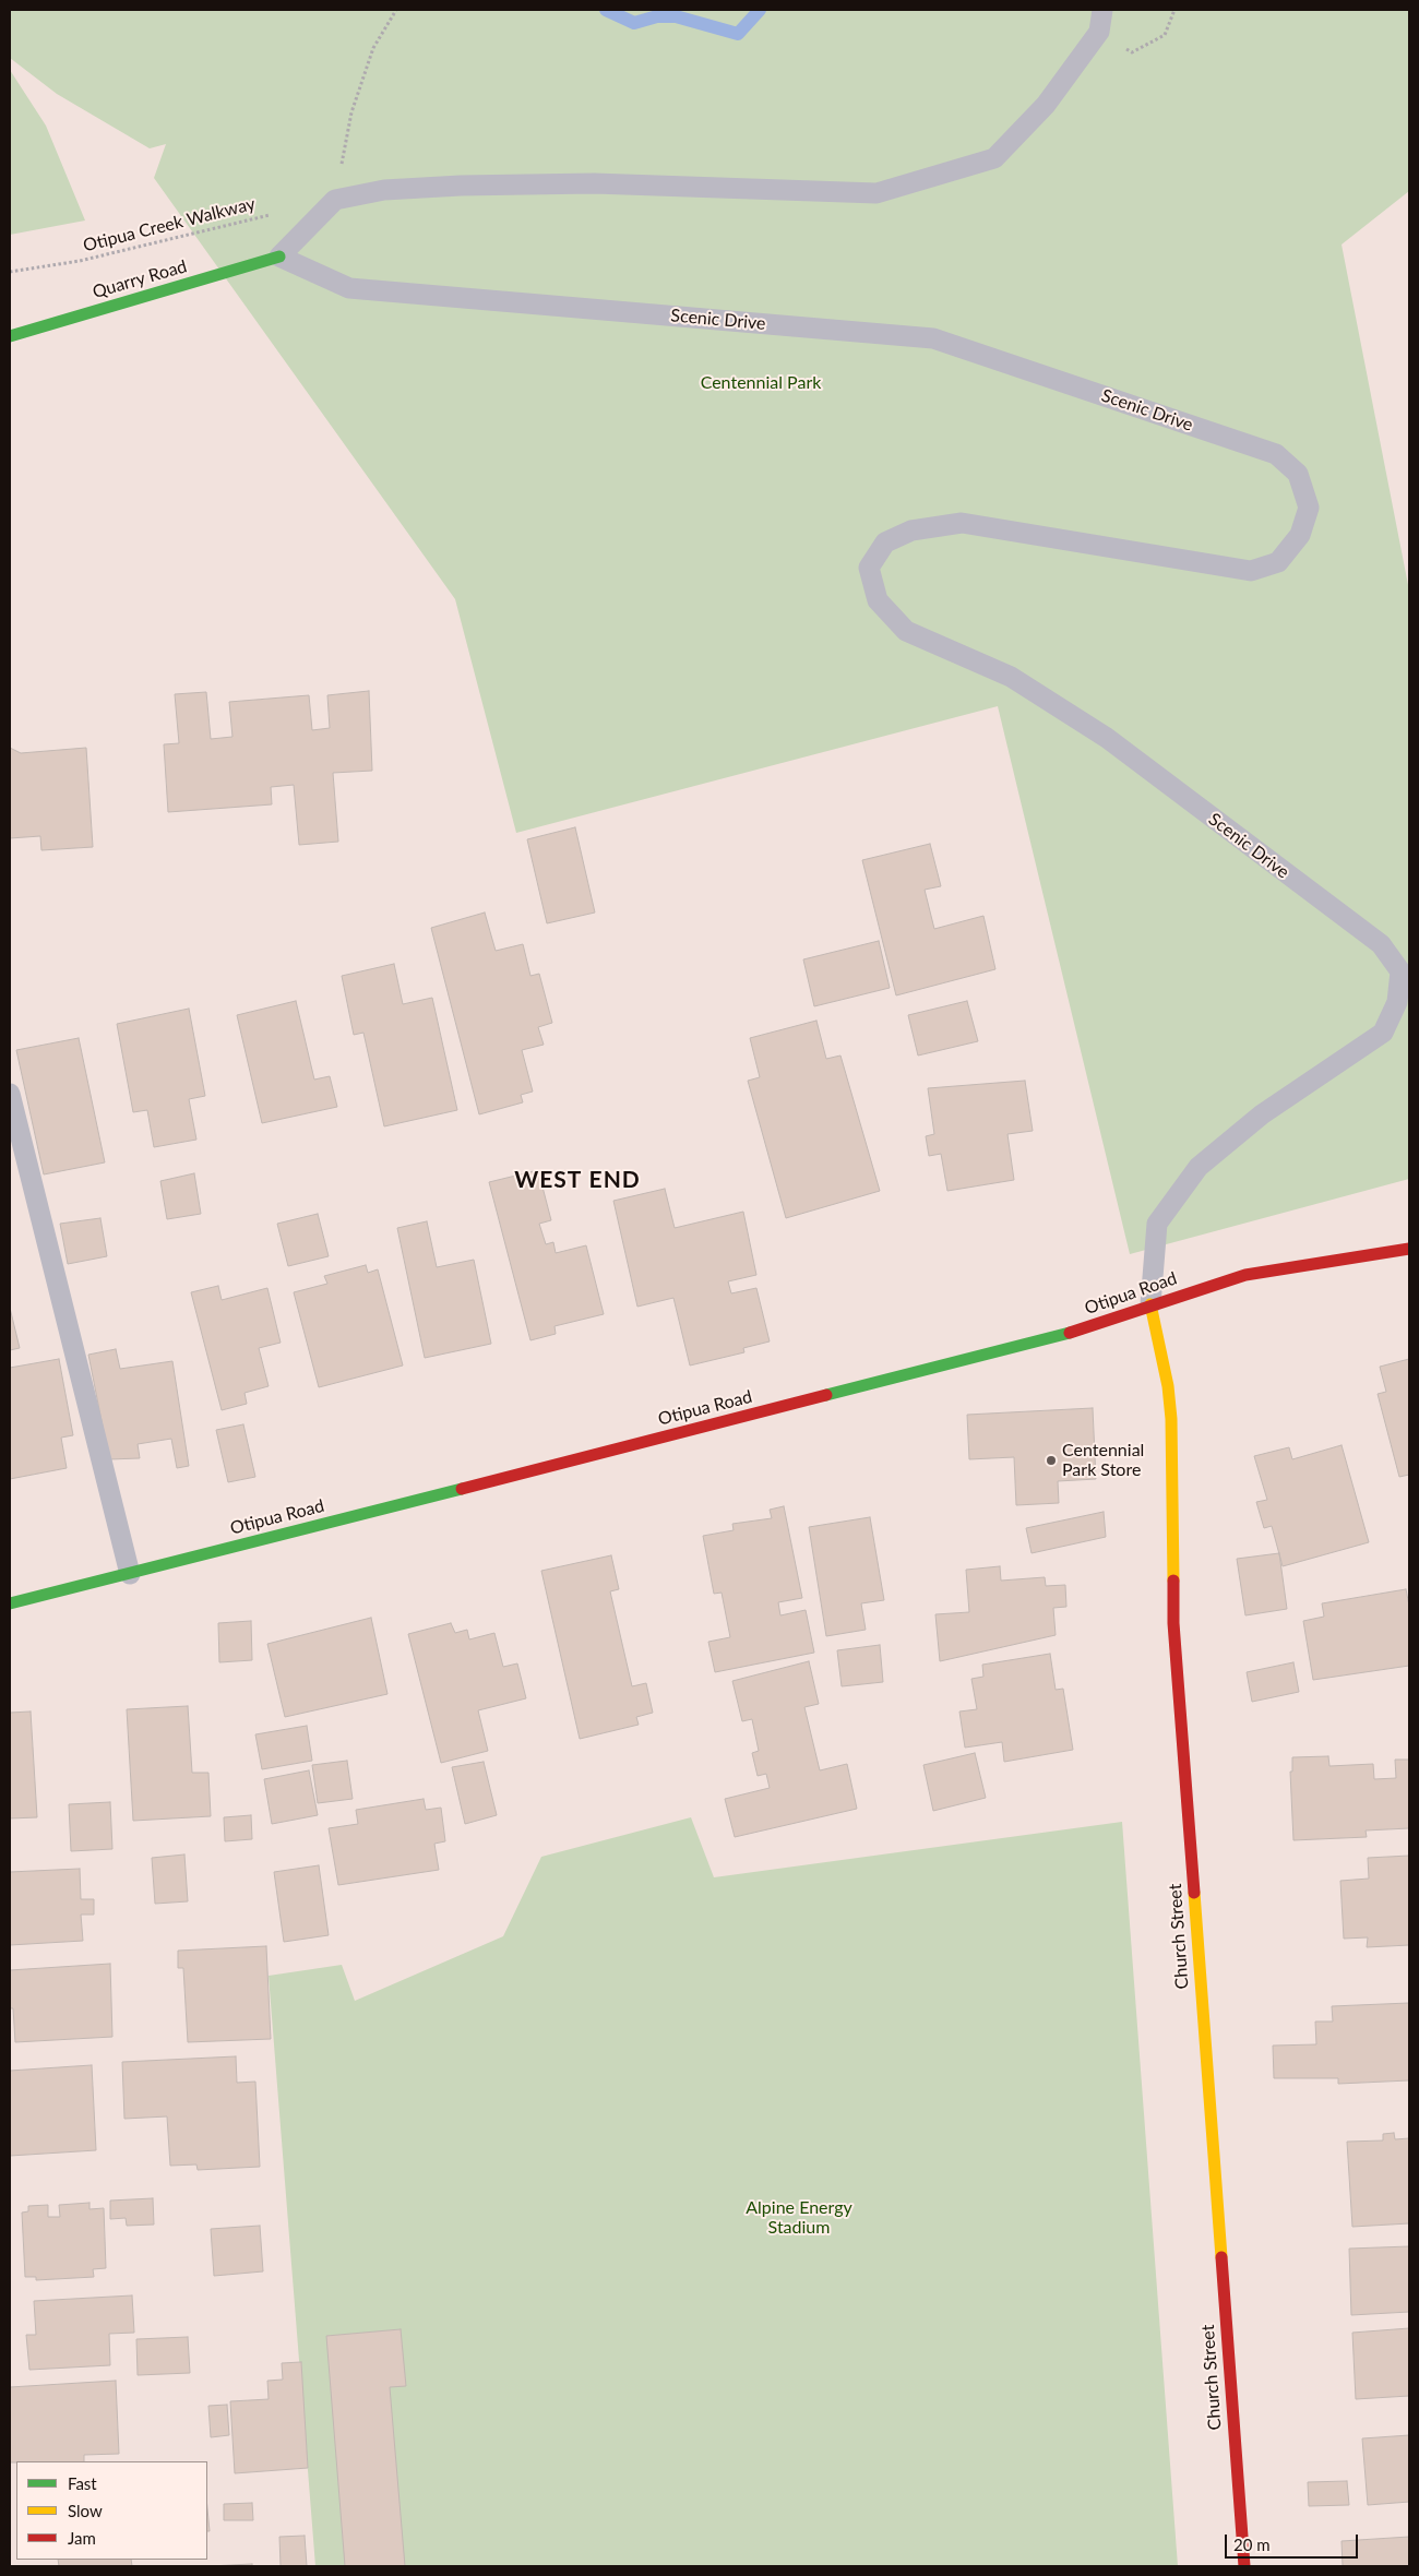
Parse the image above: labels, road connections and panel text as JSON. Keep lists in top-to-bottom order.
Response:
{
  "streets": {
    "street": ["Quarry Road", "Otipua Road", "Church Street"],
    "lane": ["Scenic Drive"],
    "path": ["Otipua Creek Walkway"]
  },
  "crossings": [
    ["Quarry Road", "Scenic Drive"],
    ["Scenic Drive", "Otipua Road"],
    ["Scenic Drive", "Church Street"],
    ["Otipua Road", "Church Street"]
  ],
  "districts": ["WEST END"],
  "parks": ["Centennial Park", "Alpine Energy Stadium"],
  "places": ["Centennial Park Store"],
  "legend": ["Fast", "Slow", "Jam"],
  "scale_bar": "20 m"
}
